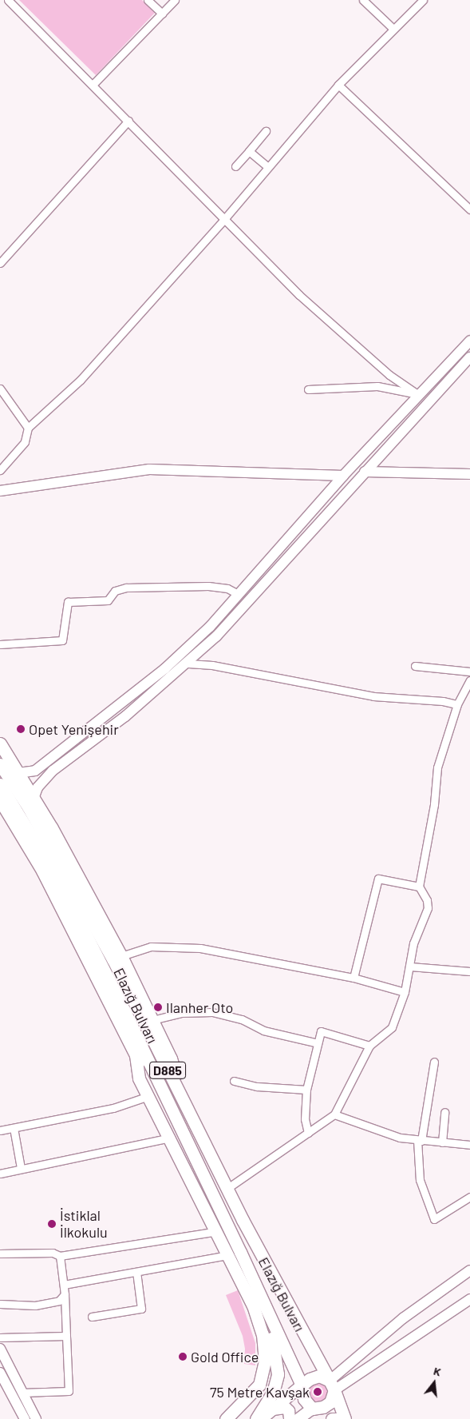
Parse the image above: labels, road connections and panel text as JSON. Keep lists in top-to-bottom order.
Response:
{
  "streets": {
    "highway": ["Elazığ Bulvarı", "D885"]
  },
  "places": [
    "Opet Yenişehir",
    "Ilanher Oto",
    "İstiklal İlkokulu",
    "Gold Office",
    "75 Metre Kavşak"
  ],
  "north": "top"
}
